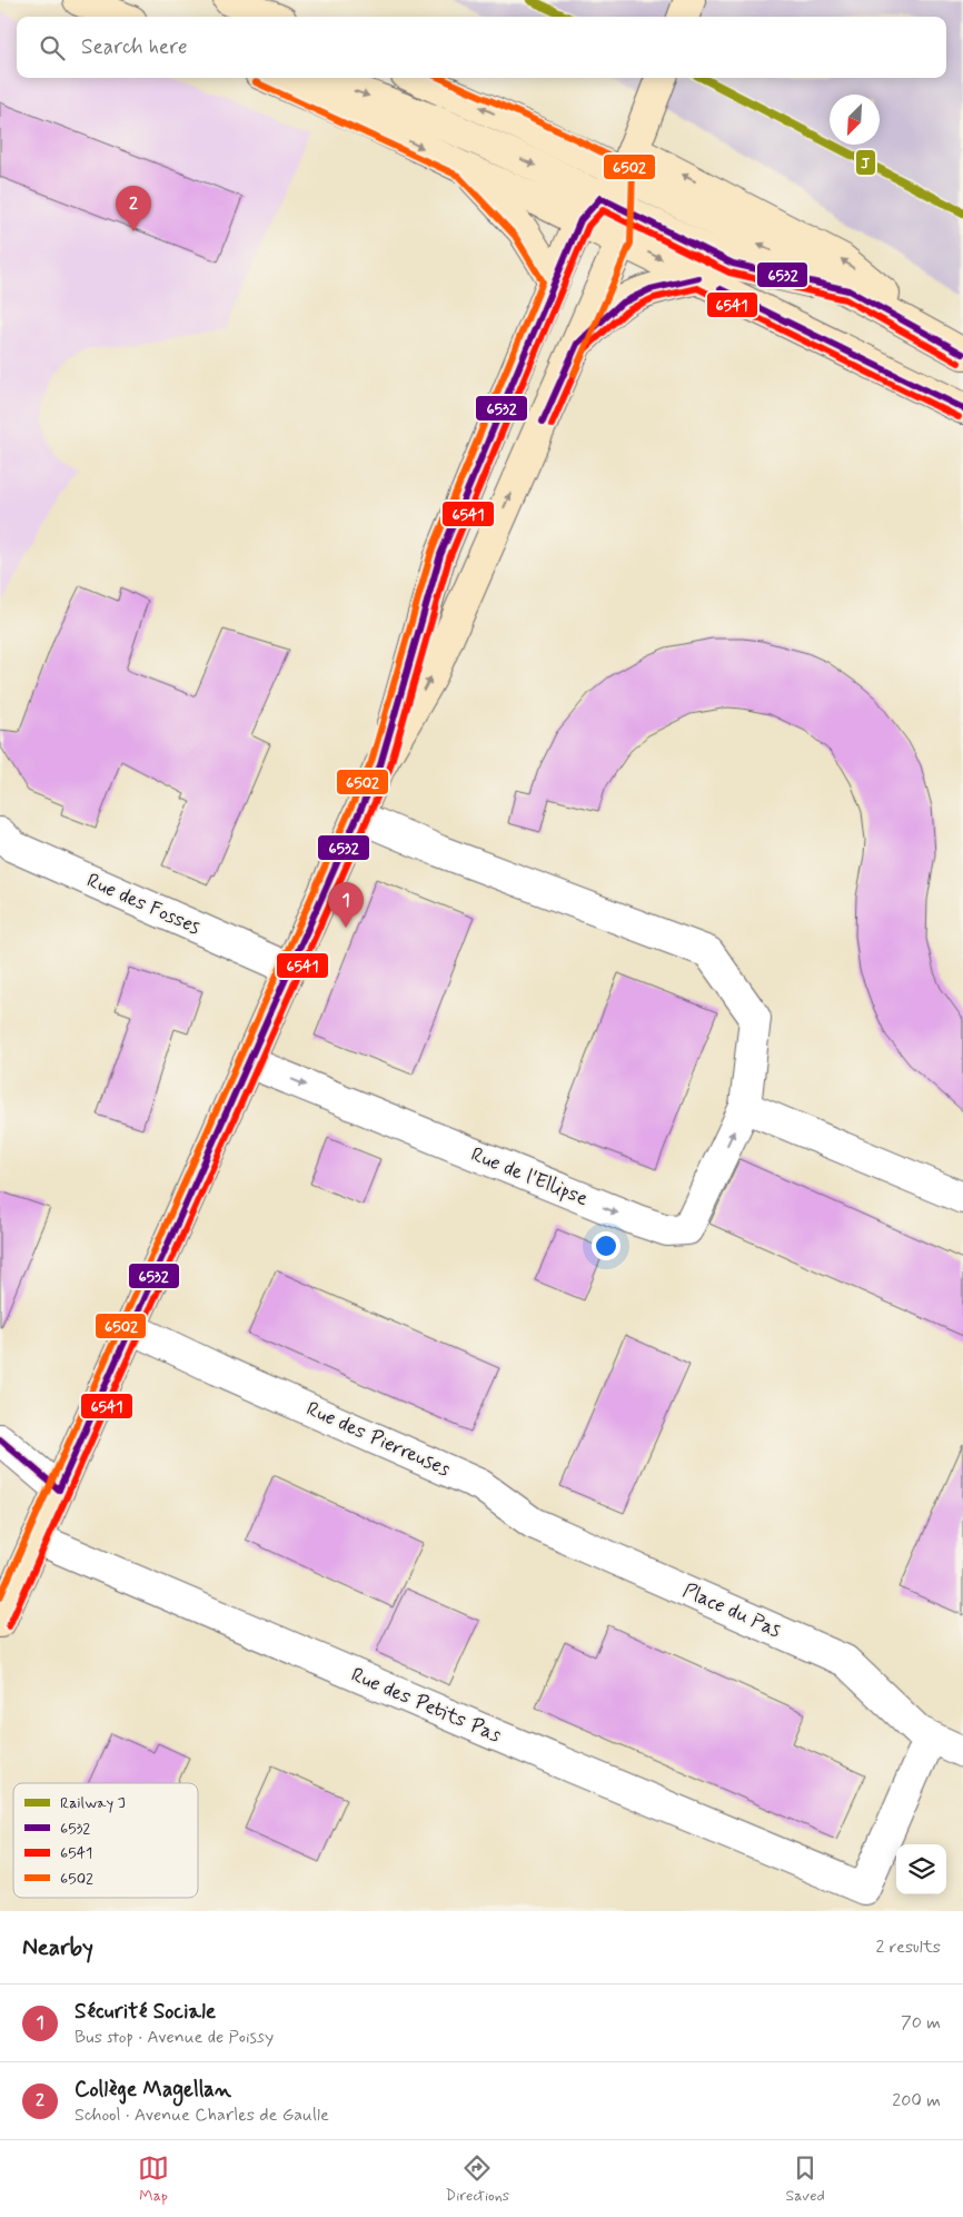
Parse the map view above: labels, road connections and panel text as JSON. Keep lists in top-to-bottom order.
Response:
{
  "streets": {
    "street": [
      "Rue des Fosses",
      "Rue de l'Ellipse",
      "Rue des Pierreuses",
      "Place du Pas",
      "Rue des Petits Pas"
    ]
  },
  "crossings": [
    ["Rue des Pierreuses", "Place du Pas"],
    ["Place du Pas", "Rue des Petits Pas"]
  ],
  "one_way": ["Rue de l'Ellipse"],
  "lines": [
    "rail line J",
    "transit line 6502",
    "transit line 6532",
    "transit line 6541"
  ],
  "legend": [
    "Railway J",
    "6532",
    "6541",
    "6502"
  ],
  "north": "bottom left",
  "page": {
    "search": "Search here",
    "pins": ["2", "1"],
    "heading": ["Nearby", "2 results"],
    "list": [
      {
        "mark": "1",
        "name": "Sécurité Sociale",
        "note": "Bus stop · Avenue de Poissy",
        "value": "70 m"
      },
      {
        "mark": "2",
        "name": "Collège Magellan",
        "note": "School · Avenue Charles de Gaulle",
        "value": "200 m"
      }
    ],
    "nav": ["Map", "Directions", "Saved"]
  }
}
